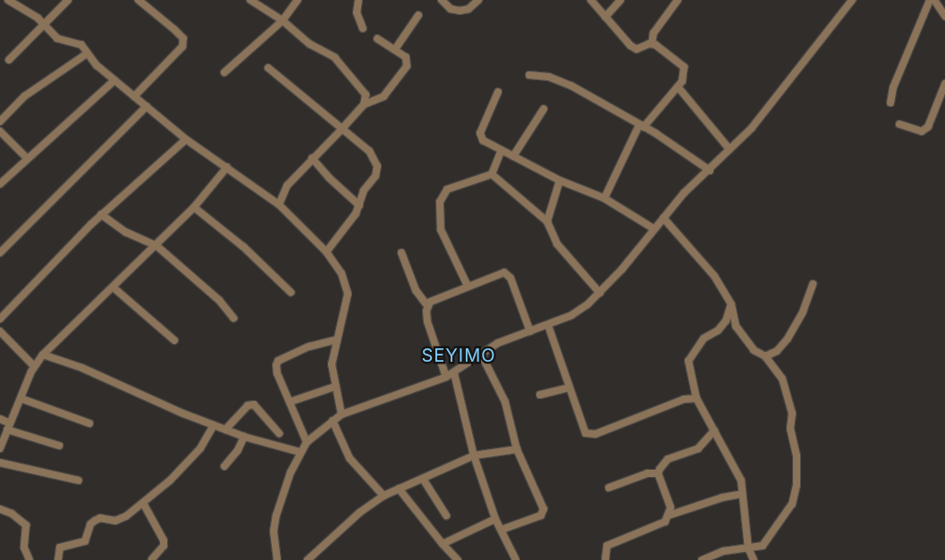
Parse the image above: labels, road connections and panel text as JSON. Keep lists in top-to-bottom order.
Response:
{
  "districts": ["SEYIMO"]
}
